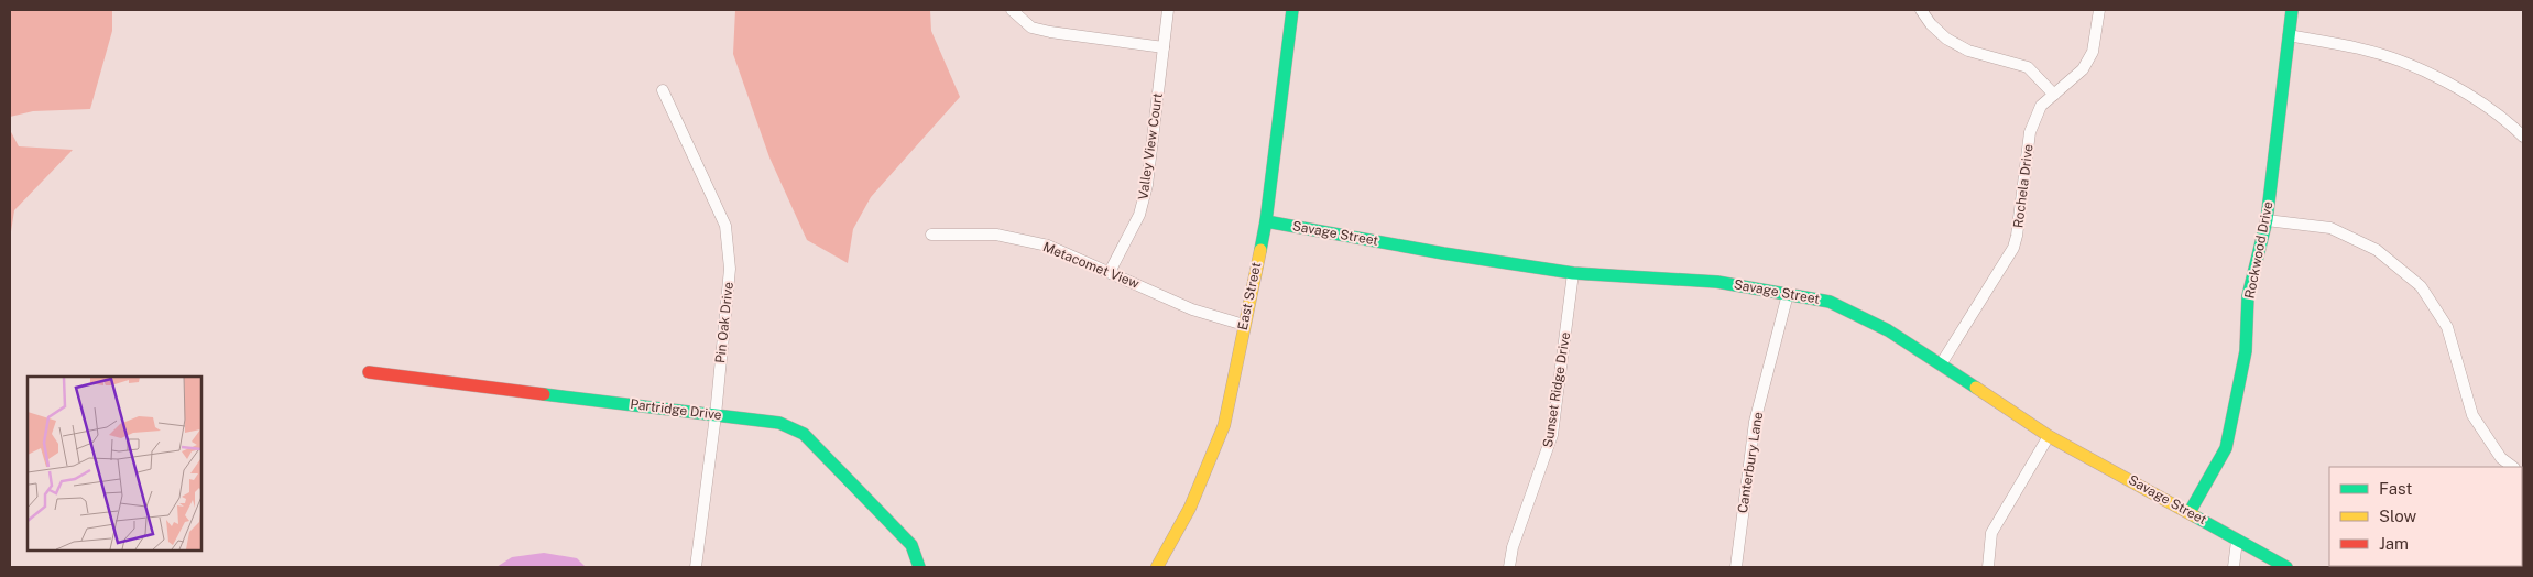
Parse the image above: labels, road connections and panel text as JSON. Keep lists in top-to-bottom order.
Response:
{
  "streets": {
    "street": [
      "Valley View Court",
      "Rochela Drive",
      "Savage Street",
      "Rockwood Drive",
      "Metacomet View",
      "East Street",
      "Pin Oak Drive",
      "Sunset Ridge Drive",
      "Partridge Drive",
      "Canterbury Lane"
    ]
  },
  "crossings": [
    ["Valley View Court", "Metacomet View"],
    ["Rochela Drive", "Savage Street"],
    ["Savage Street", "Rockwood Drive"],
    ["Savage Street", "East Street"],
    ["Savage Street", "Sunset Ridge Drive"],
    ["Savage Street", "Canterbury Lane"],
    ["Metacomet View", "East Street"],
    ["Pin Oak Drive", "Partridge Drive"]
  ],
  "legend": ["Fast", "Slow", "Jam"]
}
